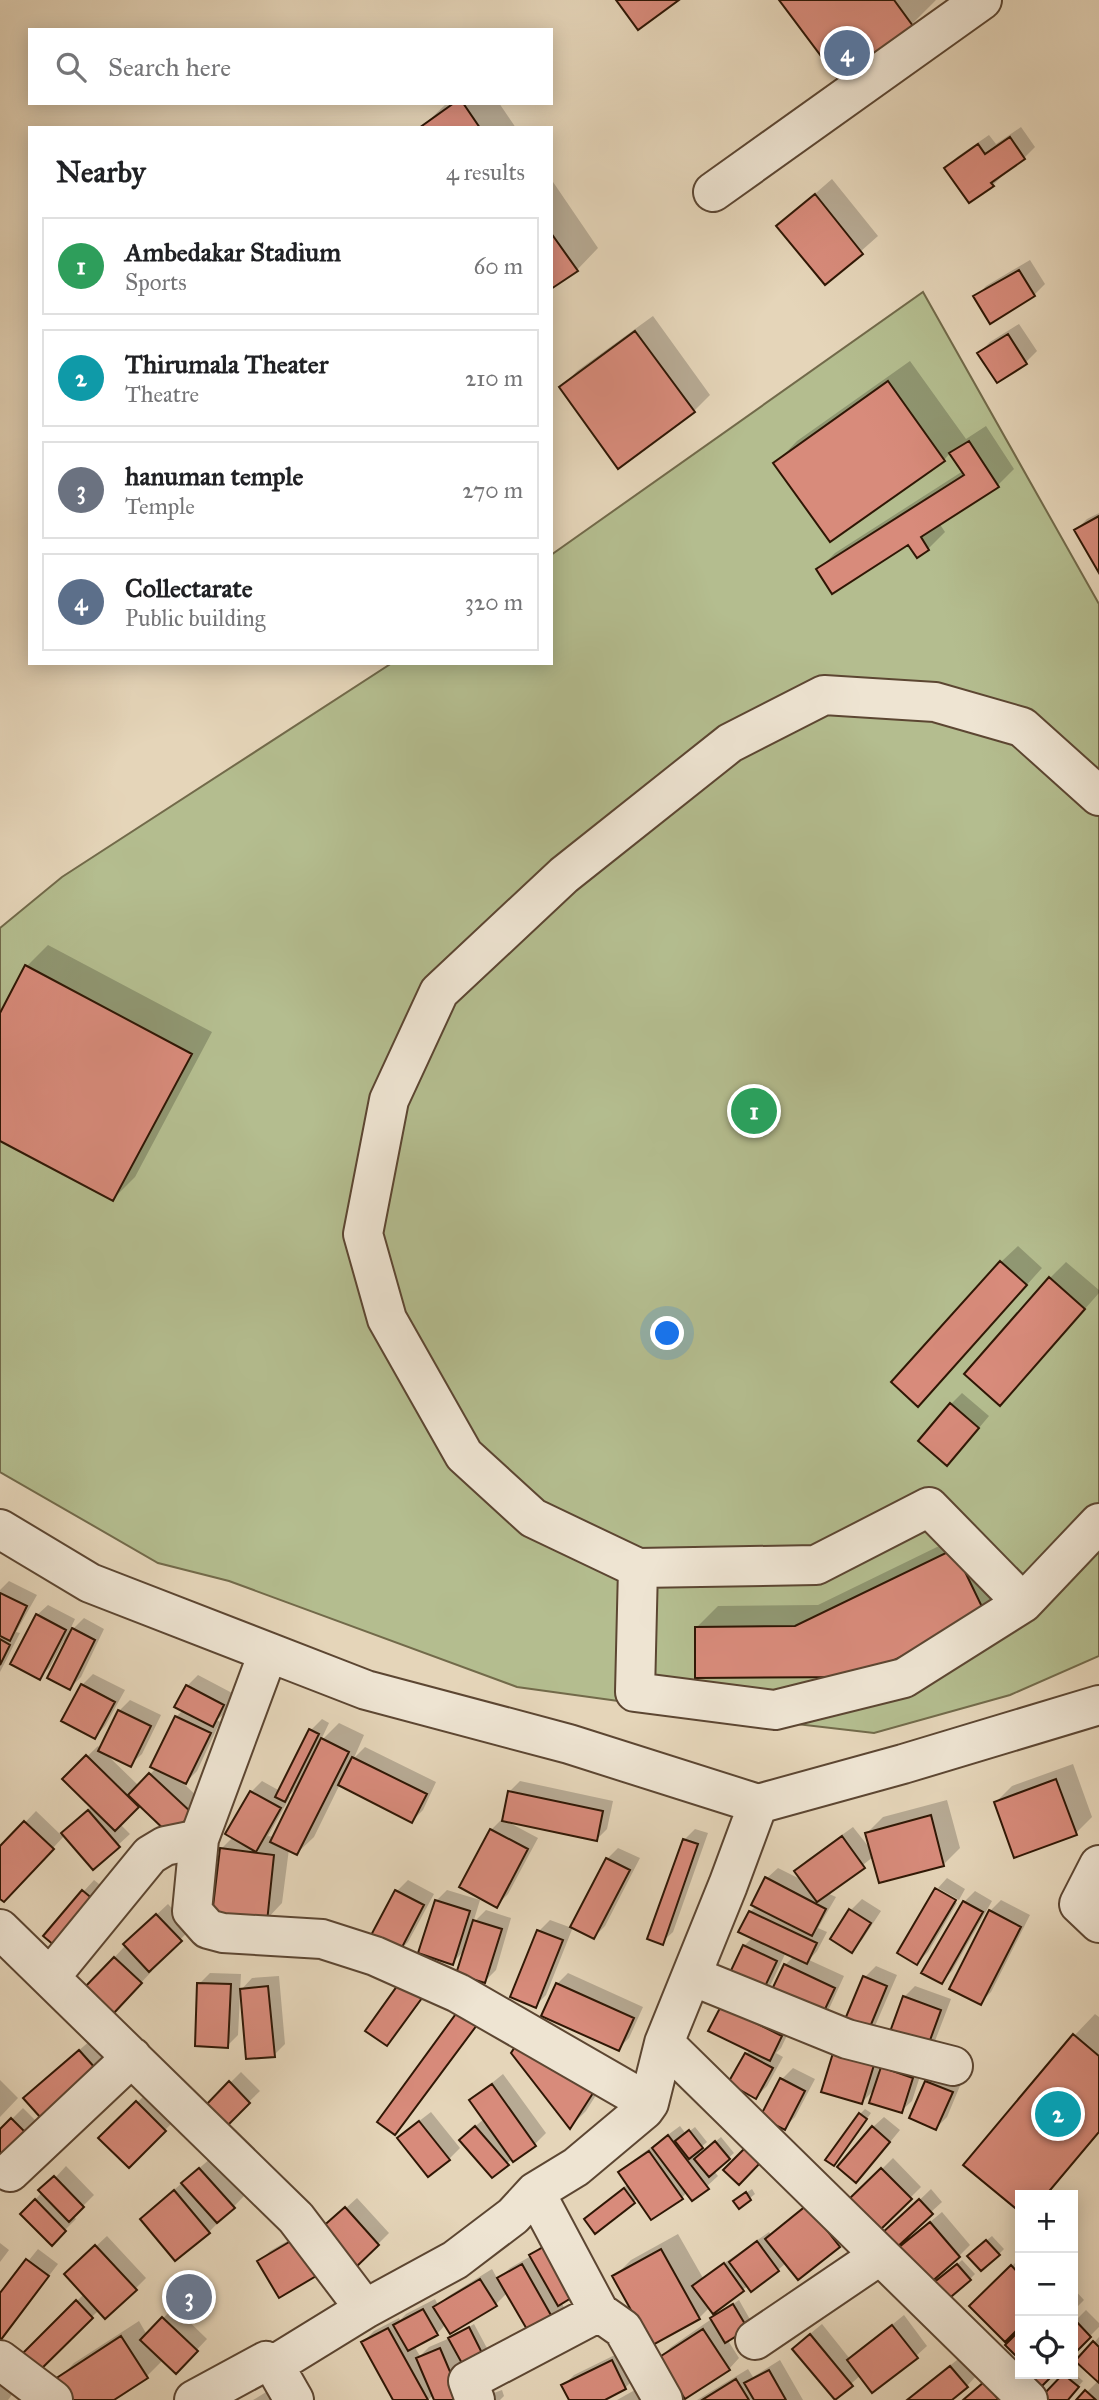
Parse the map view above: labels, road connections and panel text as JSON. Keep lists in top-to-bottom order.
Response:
{
  "page": {
    "pins": [
      "4",
      "1",
      "2",
      "3"
    ],
    "search": "Search here",
    "heading": ["Nearby", "4 results"],
    "list": [
      {
        "mark": "1",
        "name": "Ambedakar Stadium",
        "note": "Sports",
        "value": "60 m"
      },
      {
        "mark": "2",
        "name": "Thirumala Theater",
        "note": "Theatre",
        "value": "210 m"
      },
      {
        "mark": "3",
        "name": "hanuman temple",
        "note": "Temple",
        "value": "270 m"
      },
      {
        "mark": "4",
        "name": "Collectarate",
        "note": "Public building",
        "value": "320 m"
      }
    ],
    "map_buttons": ["+", "−"]
  }
}
